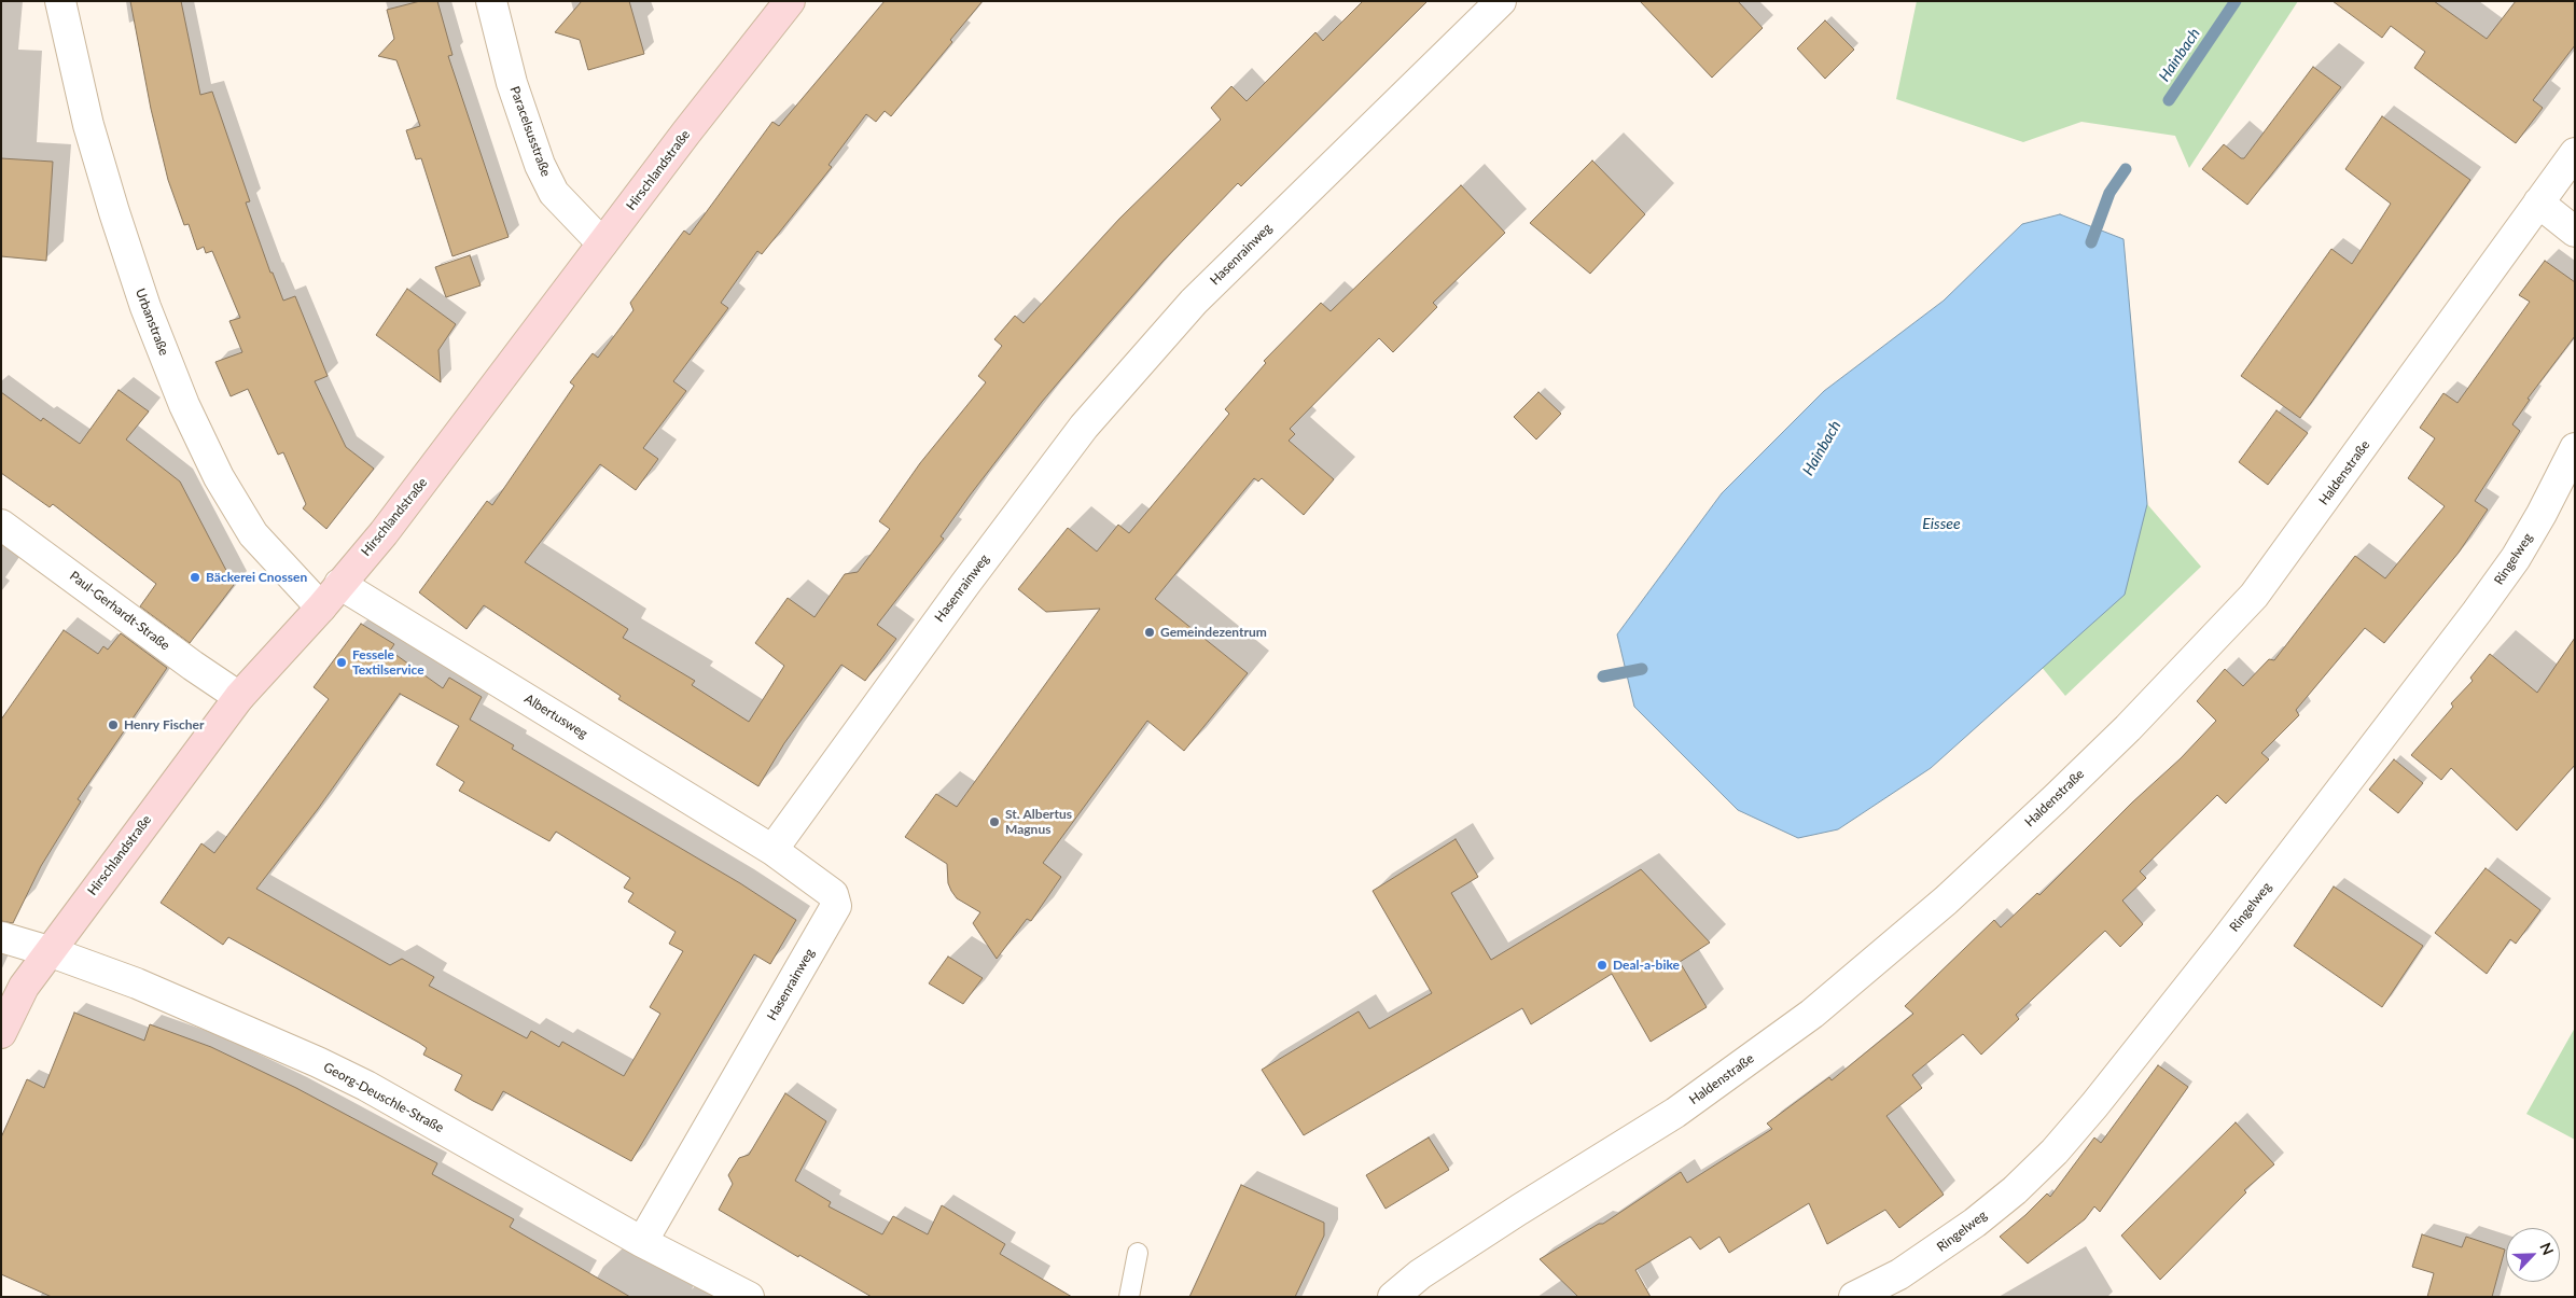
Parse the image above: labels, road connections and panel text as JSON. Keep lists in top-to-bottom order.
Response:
{
  "streets": {
    "street": [
      "Paracelsusstraße",
      "Hirschlandstraße",
      "Hasenrainweg",
      "Urbanstraße",
      "Haldenstraße",
      "Ringelweg",
      "Paul-Gerhardt-Straße",
      "Albertusweg",
      "Georg-Deuschle-Straße"
    ]
  },
  "crossings": [
    ["Paracelsusstraße", "Hirschlandstraße"],
    ["Hirschlandstraße", "Urbanstraße"],
    ["Hirschlandstraße", "Paul-Gerhardt-Straße"],
    ["Hirschlandstraße", "Albertusweg"],
    ["Hirschlandstraße", "Georg-Deuschle-Straße"],
    ["Hasenrainweg", "Albertusweg"],
    ["Hasenrainweg", "Georg-Deuschle-Straße"]
  ],
  "water": ["Hainbach", "Eissee"],
  "places": [
    "Bäckerei Cnossen",
    "Gemeindezentrum",
    "Fessele Textilservice",
    "Henry Fischer",
    "St. Albertus Magnus",
    "Deal-a-bike"
  ],
  "north": "top right"
}
